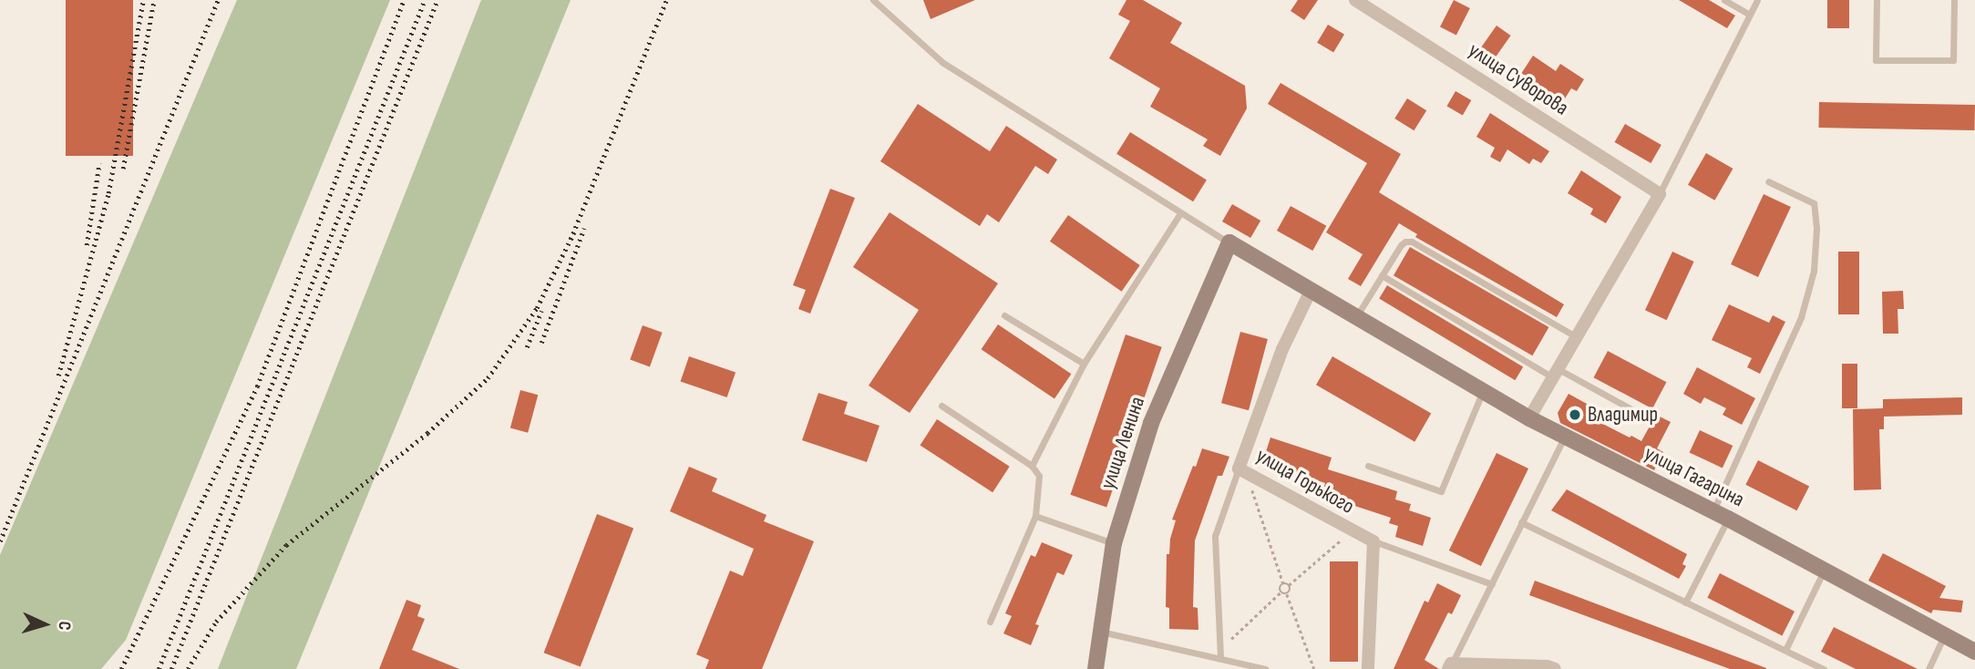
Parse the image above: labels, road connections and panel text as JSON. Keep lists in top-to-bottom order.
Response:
{
  "streets": {
    "street": [
      "улица Суворова",
      "улица Ленина",
      "улица Гагарина",
      "улица Горького"
    ]
  },
  "crossings": [
    ["улица Ленина", "улица Гагарина"],
    ["улица Гагарина", "улица Горького"]
  ],
  "places": ["Владимир"],
  "north": "right"
}
